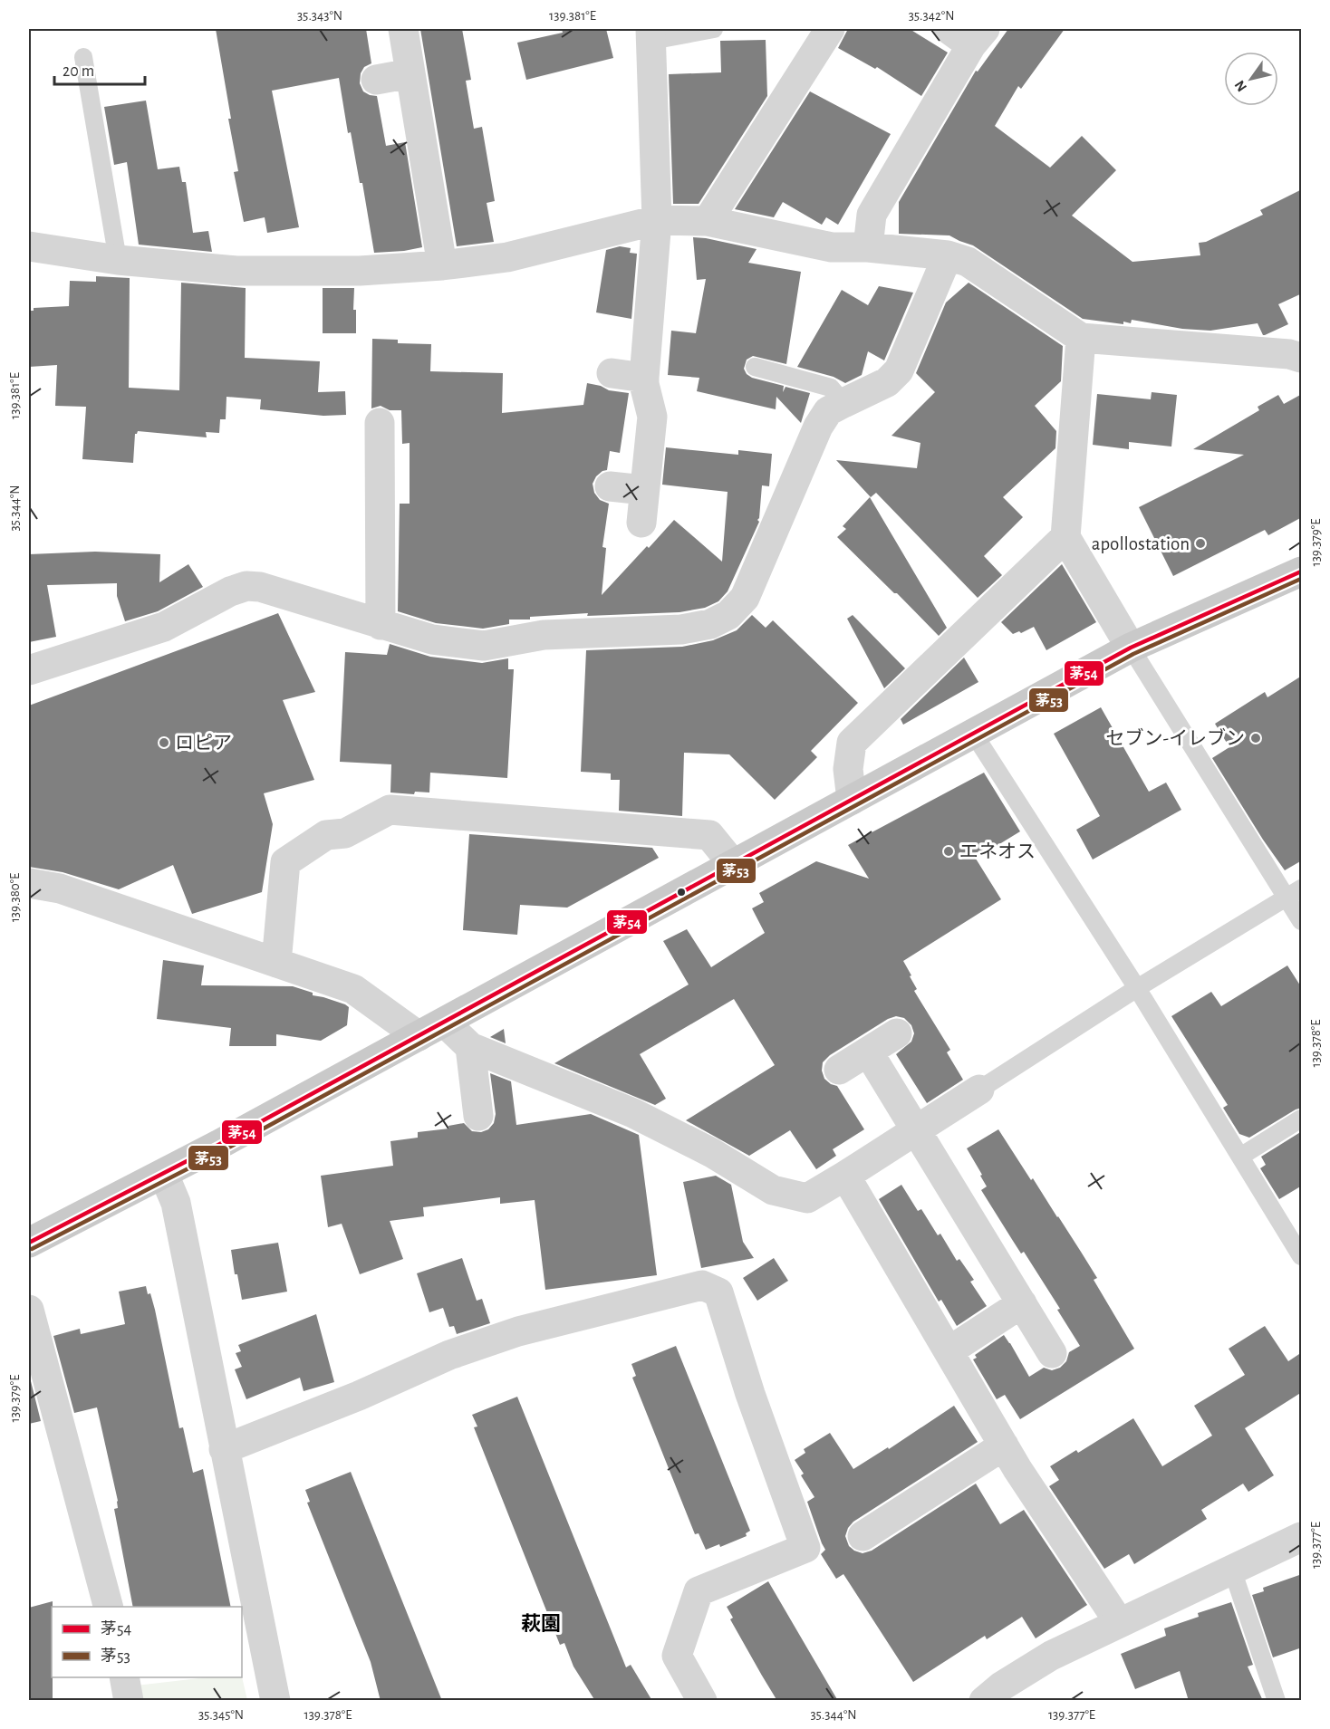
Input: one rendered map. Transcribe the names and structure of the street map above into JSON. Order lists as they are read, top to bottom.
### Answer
{
  "districts": ["萩園"],
  "places": [
    "apollostation",
    "セブン-イレブン",
    "ロピア",
    "エネオス"
  ],
  "lines": ["transit line 茅54", "transit line 茅53"],
  "legend": ["茅54", "茅53"],
  "scale_bar": "20 m",
  "north": "bottom left",
  "coordinates": [
    "35.343°N",
    "139.381°E",
    "35.342°N",
    "35.344°N",
    "139.379°E",
    "139.380°E",
    "139.378°E",
    "139.377°E",
    "35.345°N"
  ]
}
